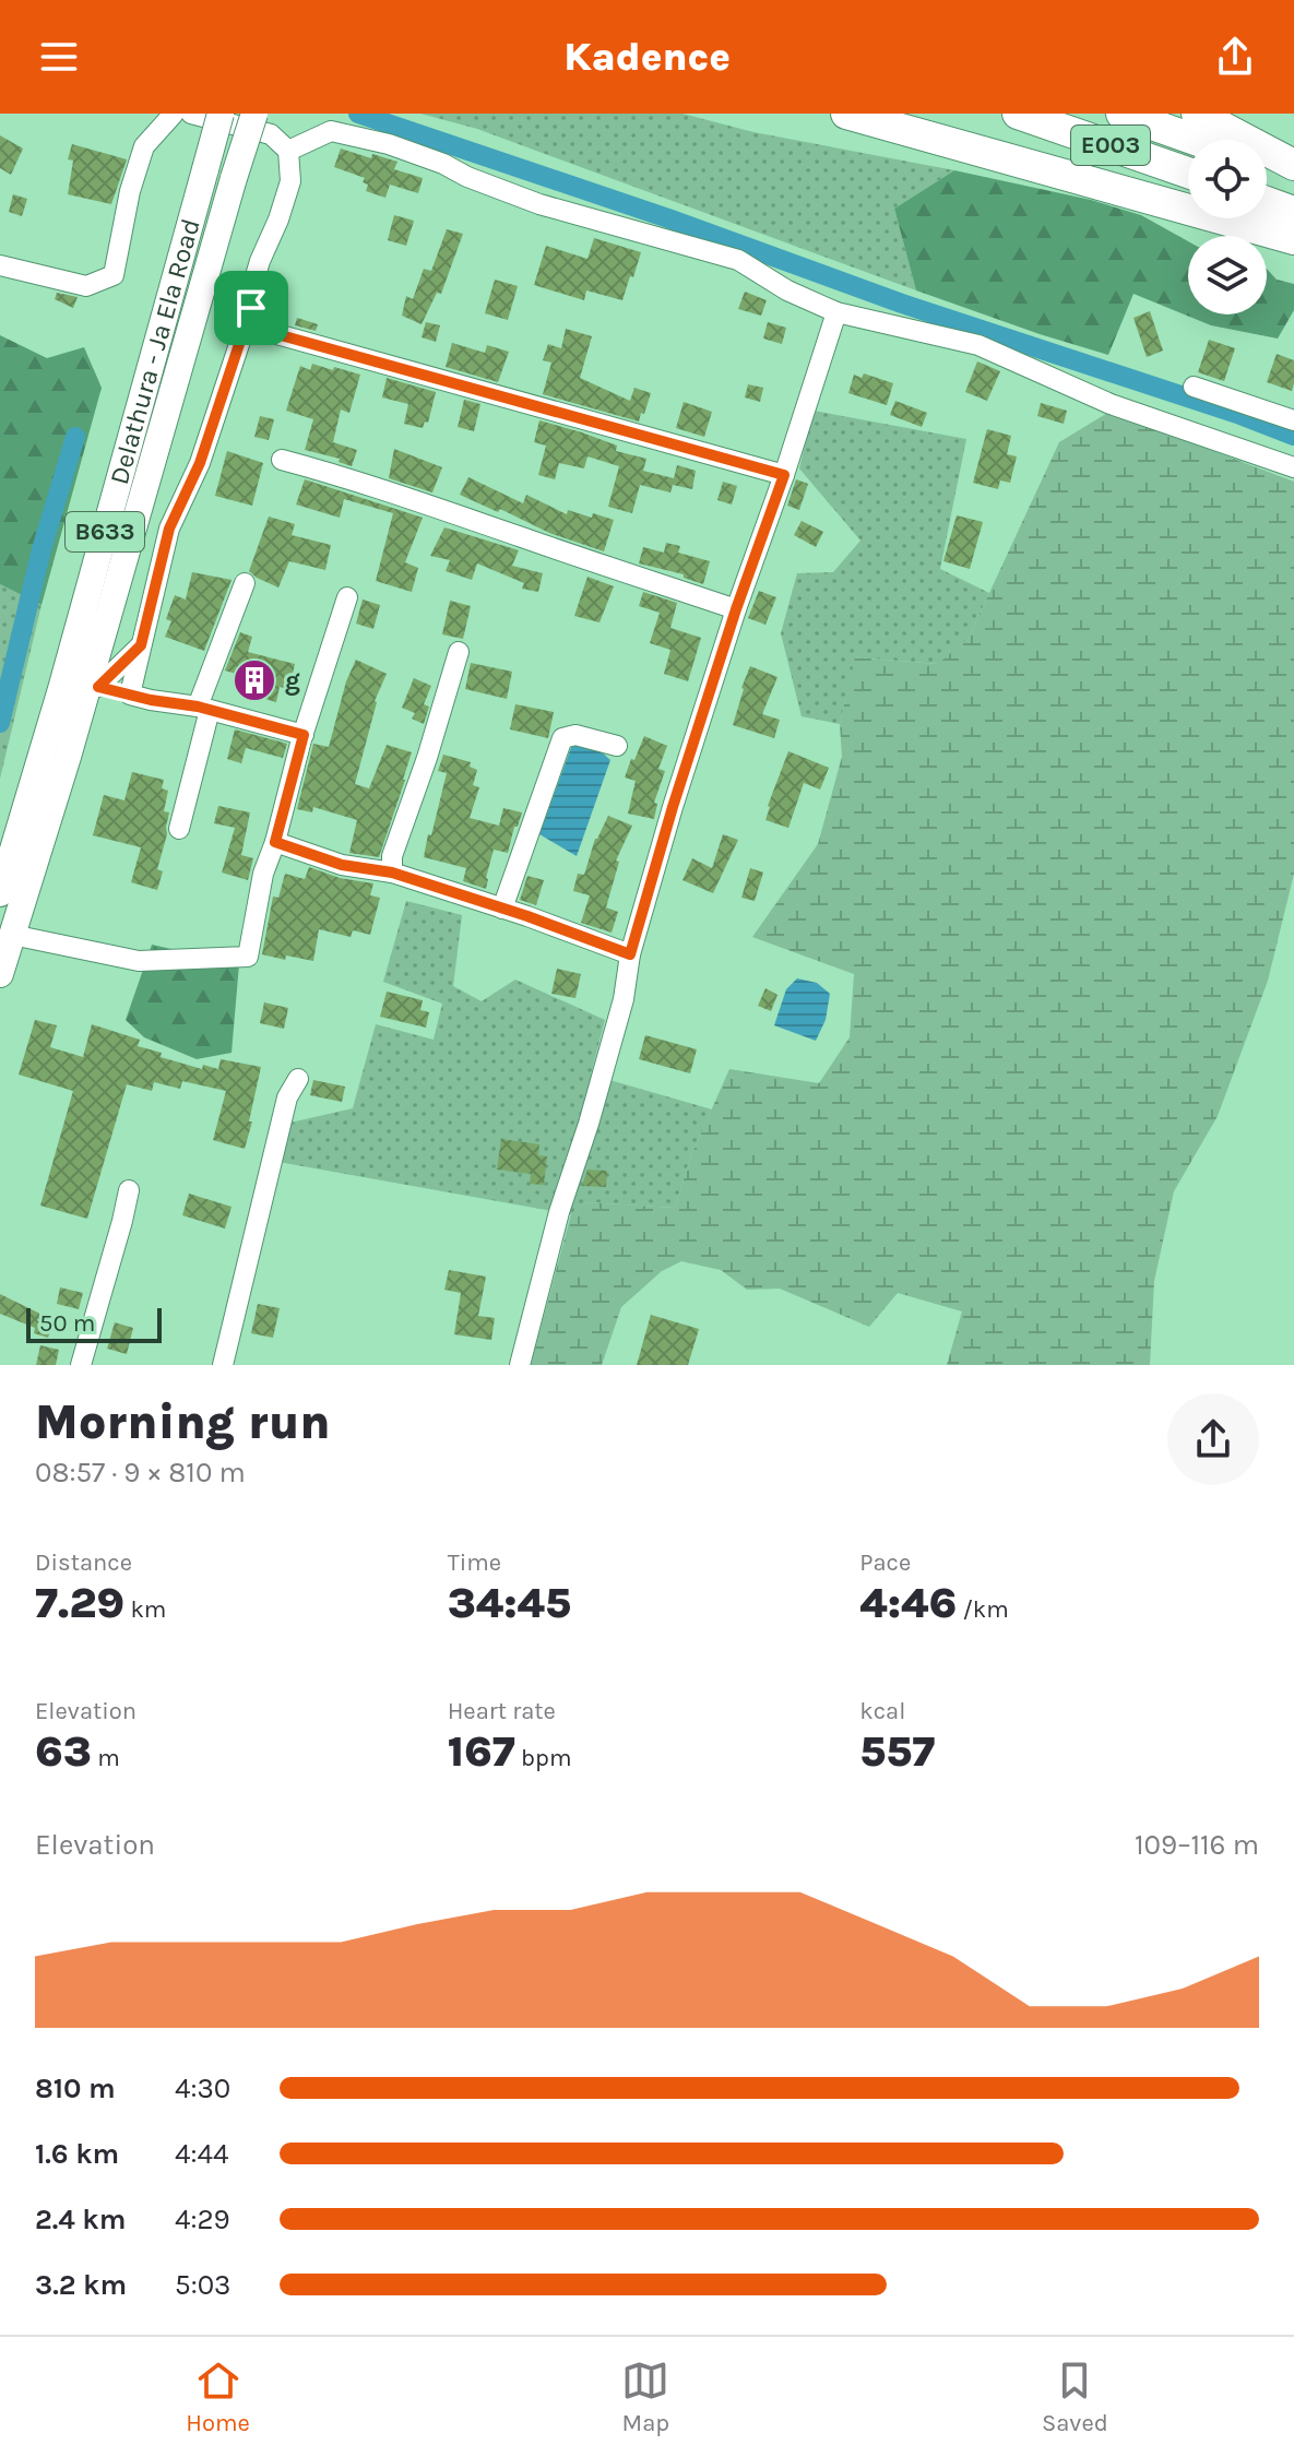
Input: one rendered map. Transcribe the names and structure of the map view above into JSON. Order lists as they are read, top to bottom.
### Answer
{
  "streets": {
    "highway": ["E003"],
    "main road": ["Delathura - Ja Ela Road", "B633"]
  },
  "places": {
    "building": ["g"]
  },
  "scale_bar": "50 m",
  "page": {
    "header": "Kadence",
    "scale": "50 m",
    "heading": ["Morning run", "08:57 · 9 × 810 m"],
    "stats": [
      ["Distance", "7.29 km"],
      ["Time", "34:45"],
      ["Pace", "4:46 /km"],
      ["Elevation", "63 m"],
      ["Heart rate", "167 bpm"],
      ["kcal", "557"]
    ],
    "chart": ["Elevation", "109–116 m"],
    "list": [
      {
        "name": "810 m",
        "note": "4:30"
      },
      {
        "name": "1.6 km",
        "note": "4:44"
      },
      {
        "name": "2.4 km",
        "note": "4:29"
      },
      {
        "name": "3.2 km",
        "note": "5:03"
      }
    ],
    "tabs": ["Home", "Map", "Saved"]
  }
}
